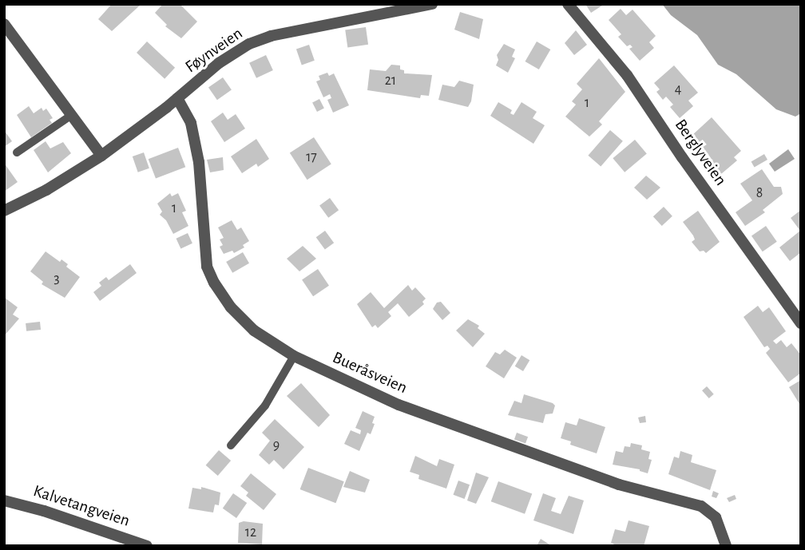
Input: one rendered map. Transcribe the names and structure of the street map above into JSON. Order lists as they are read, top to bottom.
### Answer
{
  "streets": {
    "street": [
      "Føynveien",
      "Berglyveien",
      "Bueråsveien",
      "Kalvetangveien"
    ]
  },
  "crossings": [
    ["Føynveien", "Bueråsveien"]
  ],
  "house_numbers": [
    "21",
    "4",
    "1",
    "17",
    "8",
    "1",
    "3",
    "9",
    "12"
  ]
}
